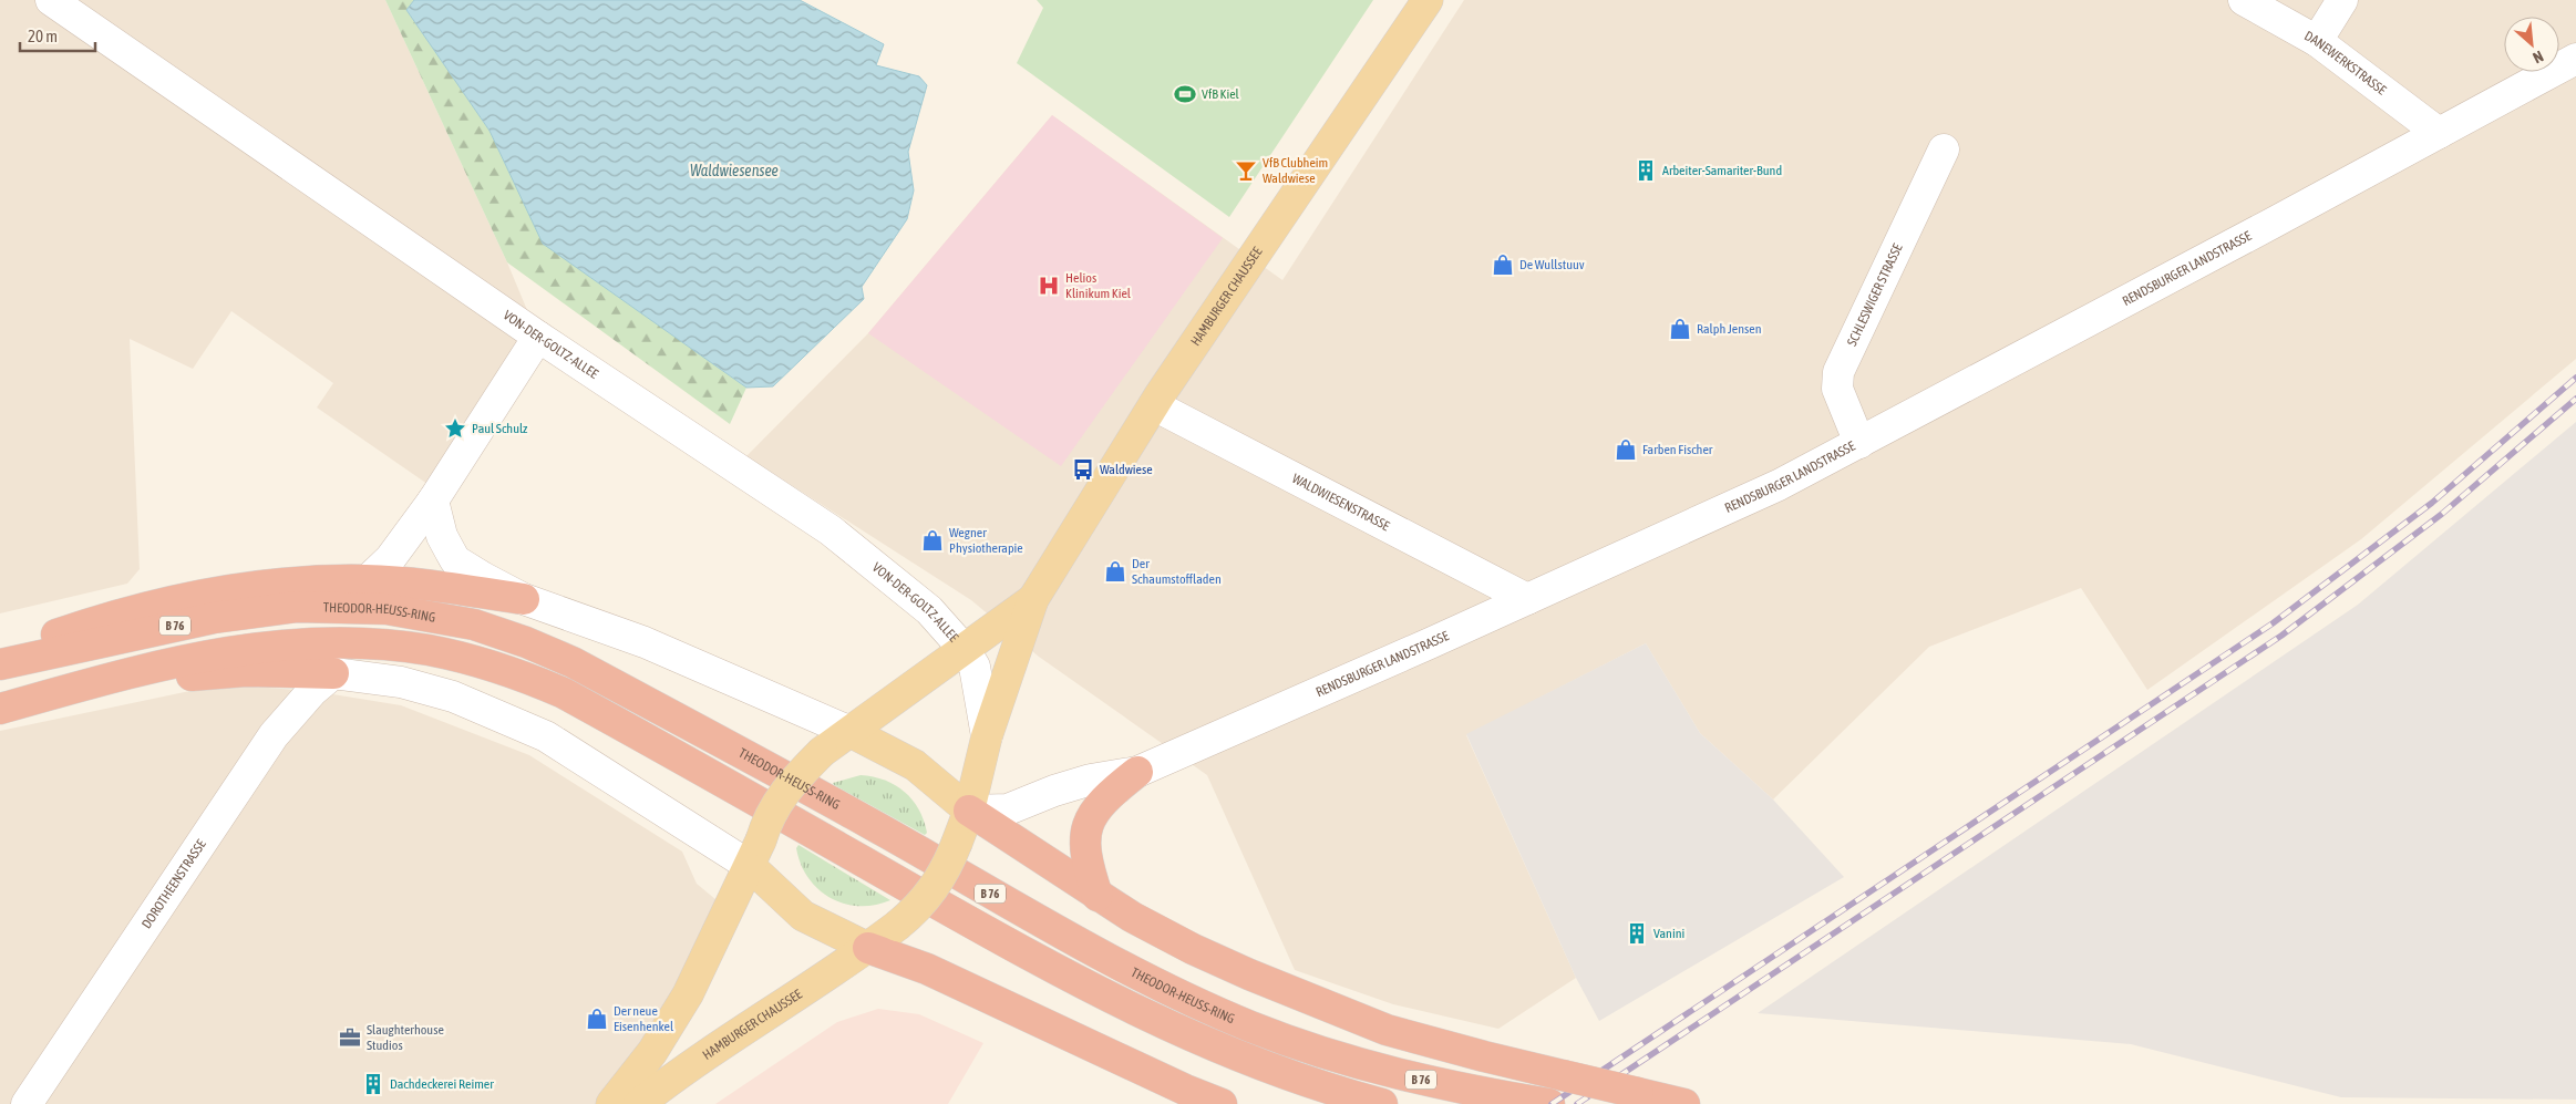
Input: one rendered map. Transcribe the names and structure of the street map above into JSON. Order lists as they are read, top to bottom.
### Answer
{
  "streets": {
    "highway": ["THEODOR-HEUSS-RING", "B 76"],
    "main road": ["HAMBURGER CHAUSSEE"],
    "street": [
      "DANEWERKSTRASSE",
      "RENDSBURGER LANDSTRASSE",
      "SCHLESWIGER STRASSE",
      "VON-DER-GOLTZ-ALLEE",
      "WALDWIESENSTRASSE",
      "DOROTHEENSTRASSE"
    ]
  },
  "crossings": [
    ["DANEWERKSTRASSE", "RENDSBURGER LANDSTRASSE"],
    ["RENDSBURGER LANDSTRASSE", "SCHLESWIGER STRASSE"],
    ["RENDSBURGER LANDSTRASSE", "HAMBURGER CHAUSSEE"],
    ["RENDSBURGER LANDSTRASSE", "WALDWIESENSTRASSE"],
    ["HAMBURGER CHAUSSEE", "VON-DER-GOLTZ-ALLEE"],
    ["HAMBURGER CHAUSSEE", "WALDWIESENSTRASSE"]
  ],
  "water": ["Waldwiesensee"],
  "places": {
    "sports": ["VfB Kiel"],
    "bar": ["VfB Clubheim Waldwiese"],
    "building": ["Arbeiter-Samariter-Bund", "Vanini", "Dachdeckerei Reimer"],
    "shop": [
      "De Wullstuuv",
      "Ralph Jensen",
      "Farben Fischer",
      "Wegner Physiotherapie",
      "Der Schaumstoffladen",
      "Der neue Eisenhenkel"
    ],
    "hospital": ["Helios Klinikum Kiel"],
    "place": ["Paul Schulz"],
    "bus stop": ["Waldwiese"],
    "office": ["Slaughterhouse Studios"]
  },
  "scale_bar": "20 m",
  "north": "bottom right"
}
